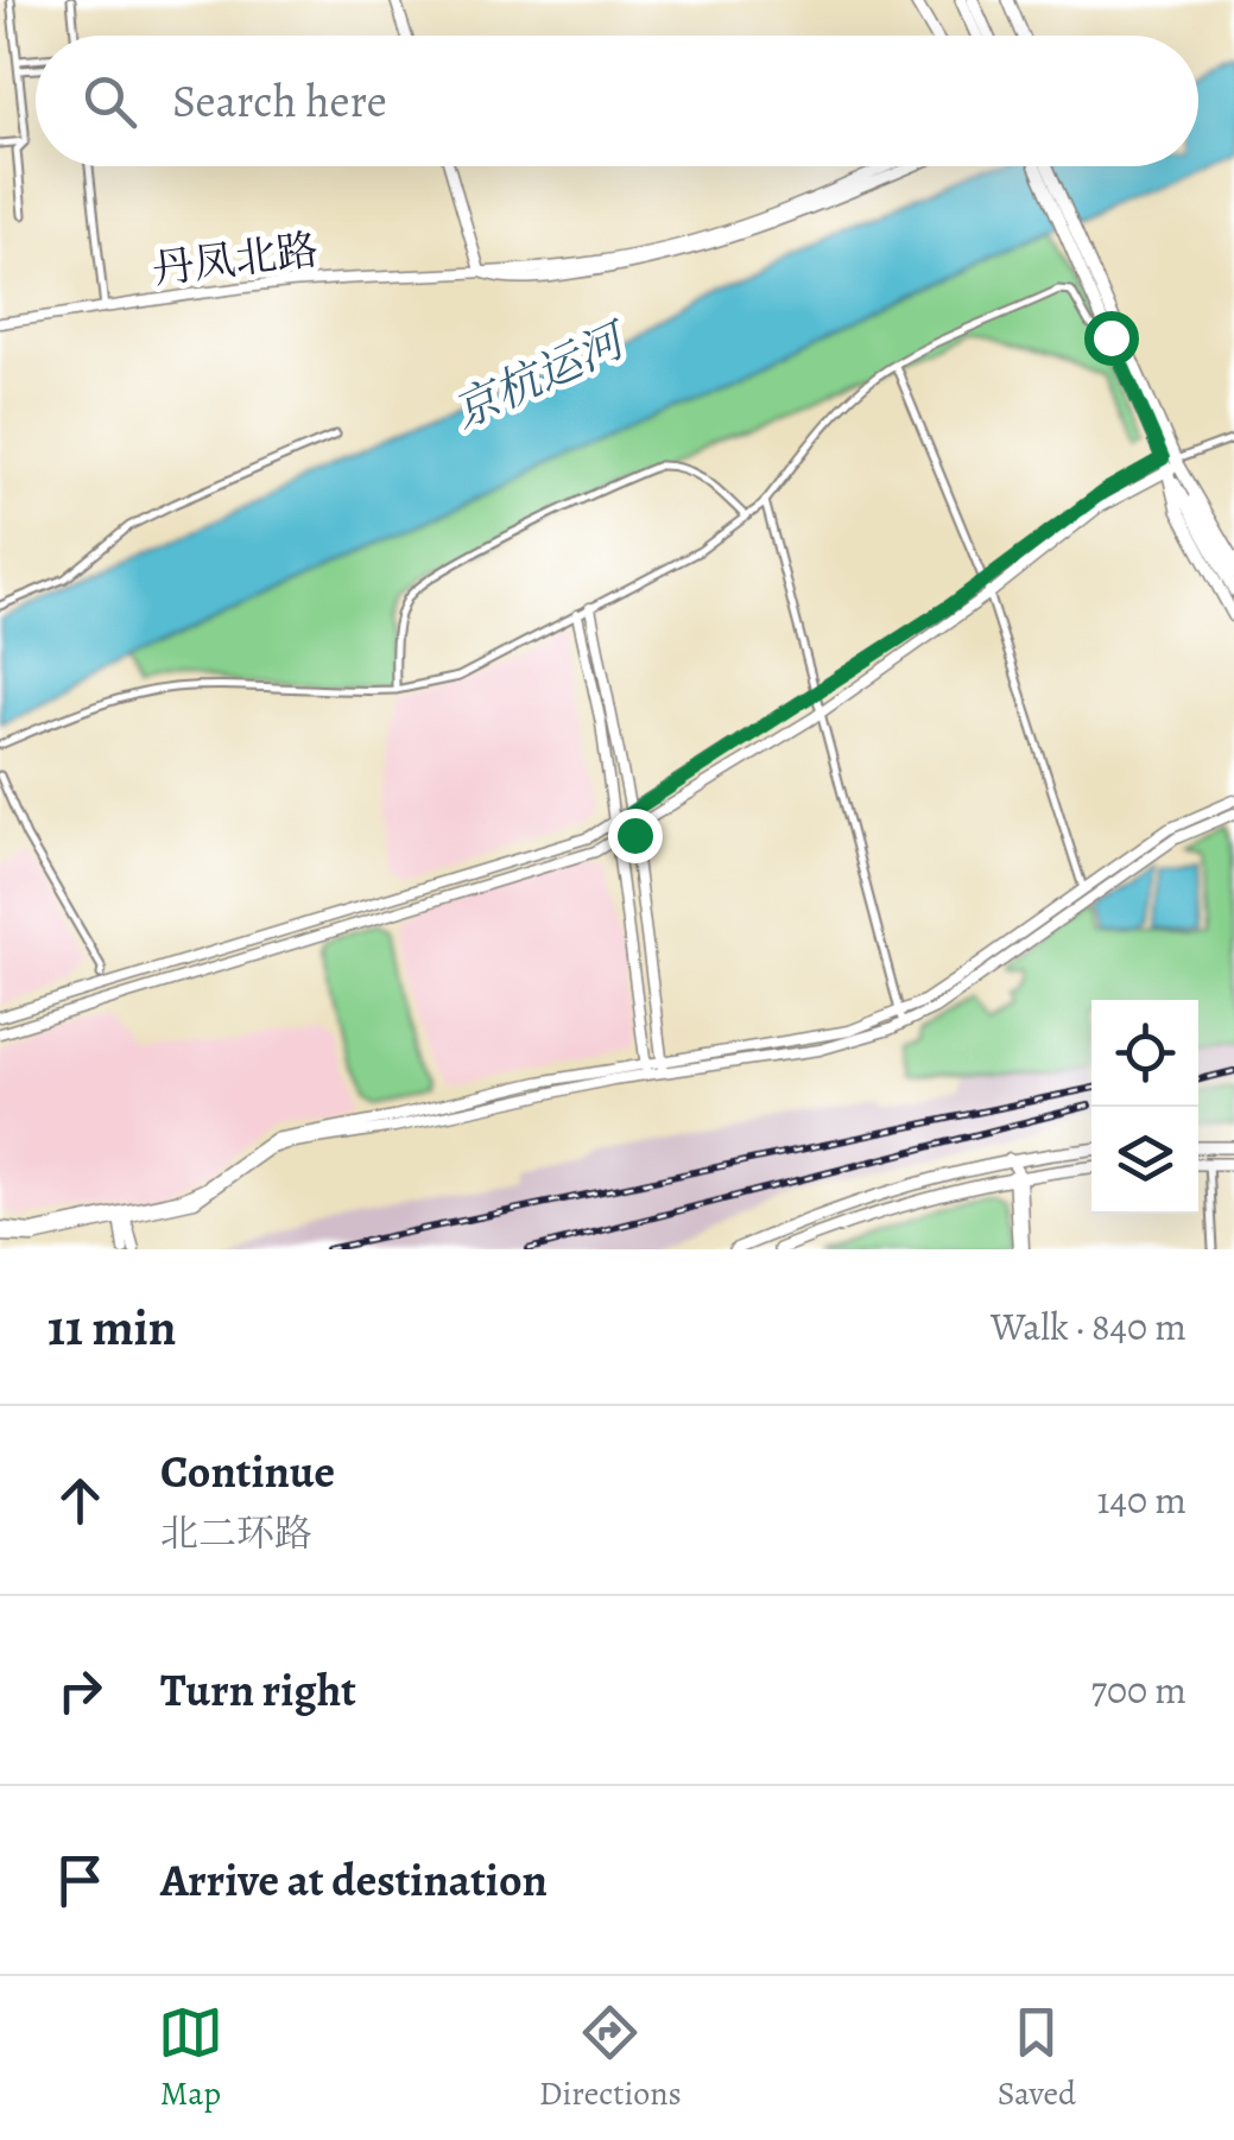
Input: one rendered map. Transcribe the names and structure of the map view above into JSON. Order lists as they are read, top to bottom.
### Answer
{
  "streets": {
    "street": ["丹凤北路"]
  },
  "water": ["京杭运河"],
  "page": {
    "search": "Search here",
    "heading": ["11 min", "Walk · 840 m"],
    "list": [
      ["Continue", "北二环路", "140 m"],
      ["Turn right", "700 m"],
      "Arrive at destination"
    ],
    "nav": ["Map", "Directions", "Saved"]
  }
}
